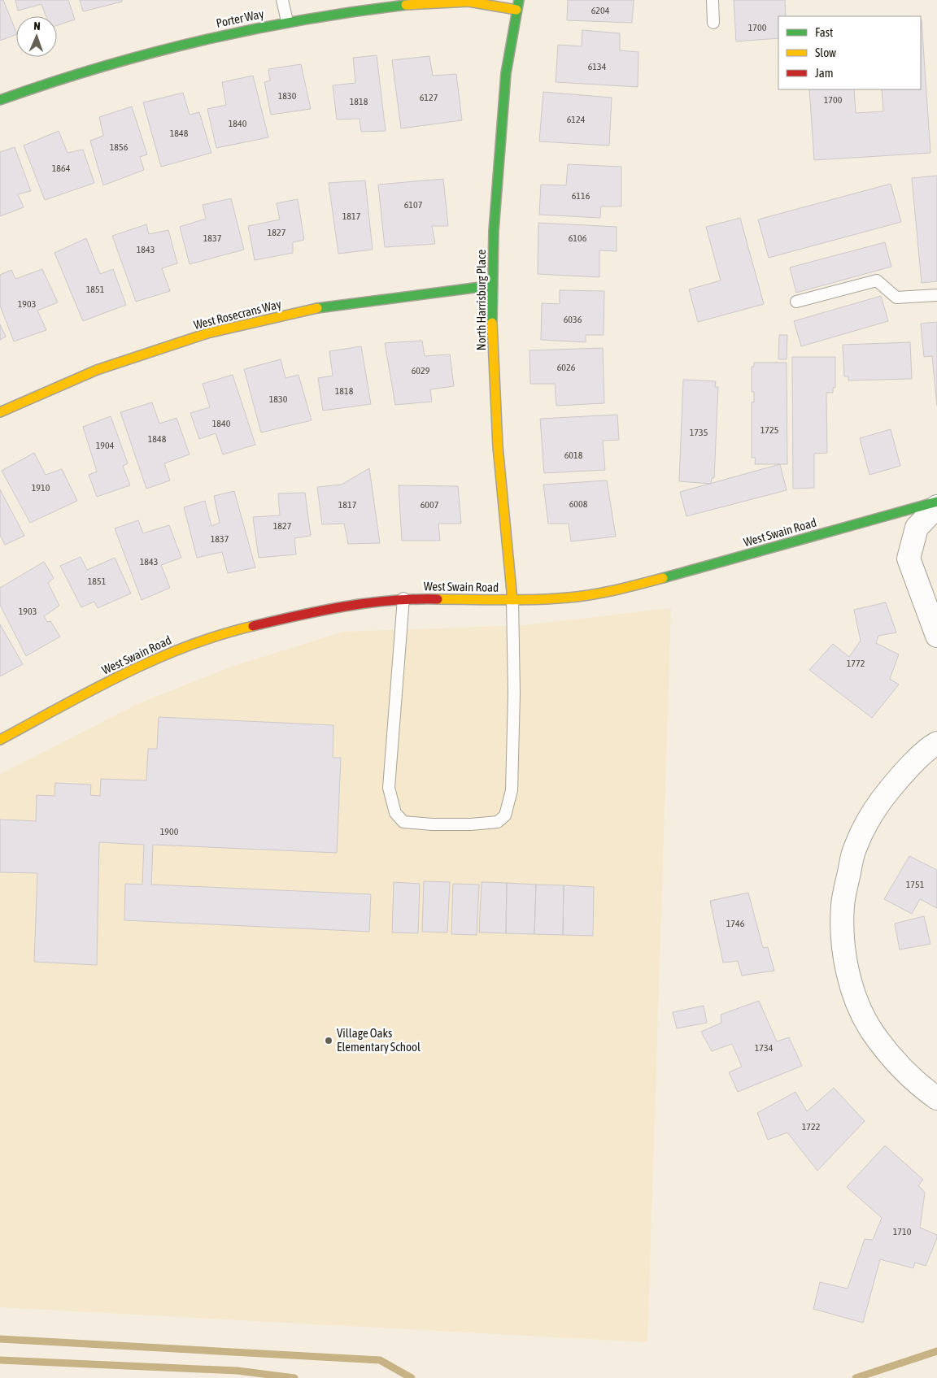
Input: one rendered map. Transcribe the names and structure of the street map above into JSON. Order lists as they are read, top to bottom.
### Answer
{
  "streets": {
    "street": [
      "Porter Way",
      "North Harrisburg Place",
      "West Rosecrans Way",
      "West Swain Road"
    ]
  },
  "crossings": [
    ["Porter Way", "North Harrisburg Place"],
    ["North Harrisburg Place", "West Rosecrans Way"],
    ["North Harrisburg Place", "West Swain Road"]
  ],
  "places": ["Village Oaks Elementary School"],
  "house_numbers": [
    "6204",
    "1700",
    "6134",
    "1830",
    "6127",
    "1700",
    "1818",
    "6124",
    "1840",
    "1848",
    "1856",
    "1864",
    "6116",
    "6107",
    "1817",
    "1827",
    "1837",
    "6106",
    "1843",
    "1851",
    "1903",
    "6036",
    "6026",
    "6029",
    "1818",
    "1830",
    "1840",
    "1725",
    "1735",
    "1848",
    "1904",
    "6018",
    "1910",
    "6008",
    "1817",
    "6007",
    "1827",
    "1837",
    "1843",
    "1851",
    "1903",
    "1772",
    "1900",
    "1751",
    "1746",
    "1734",
    "1722",
    "1710"
  ],
  "legend": ["Fast", "Slow", "Jam"],
  "north": "top"
}
